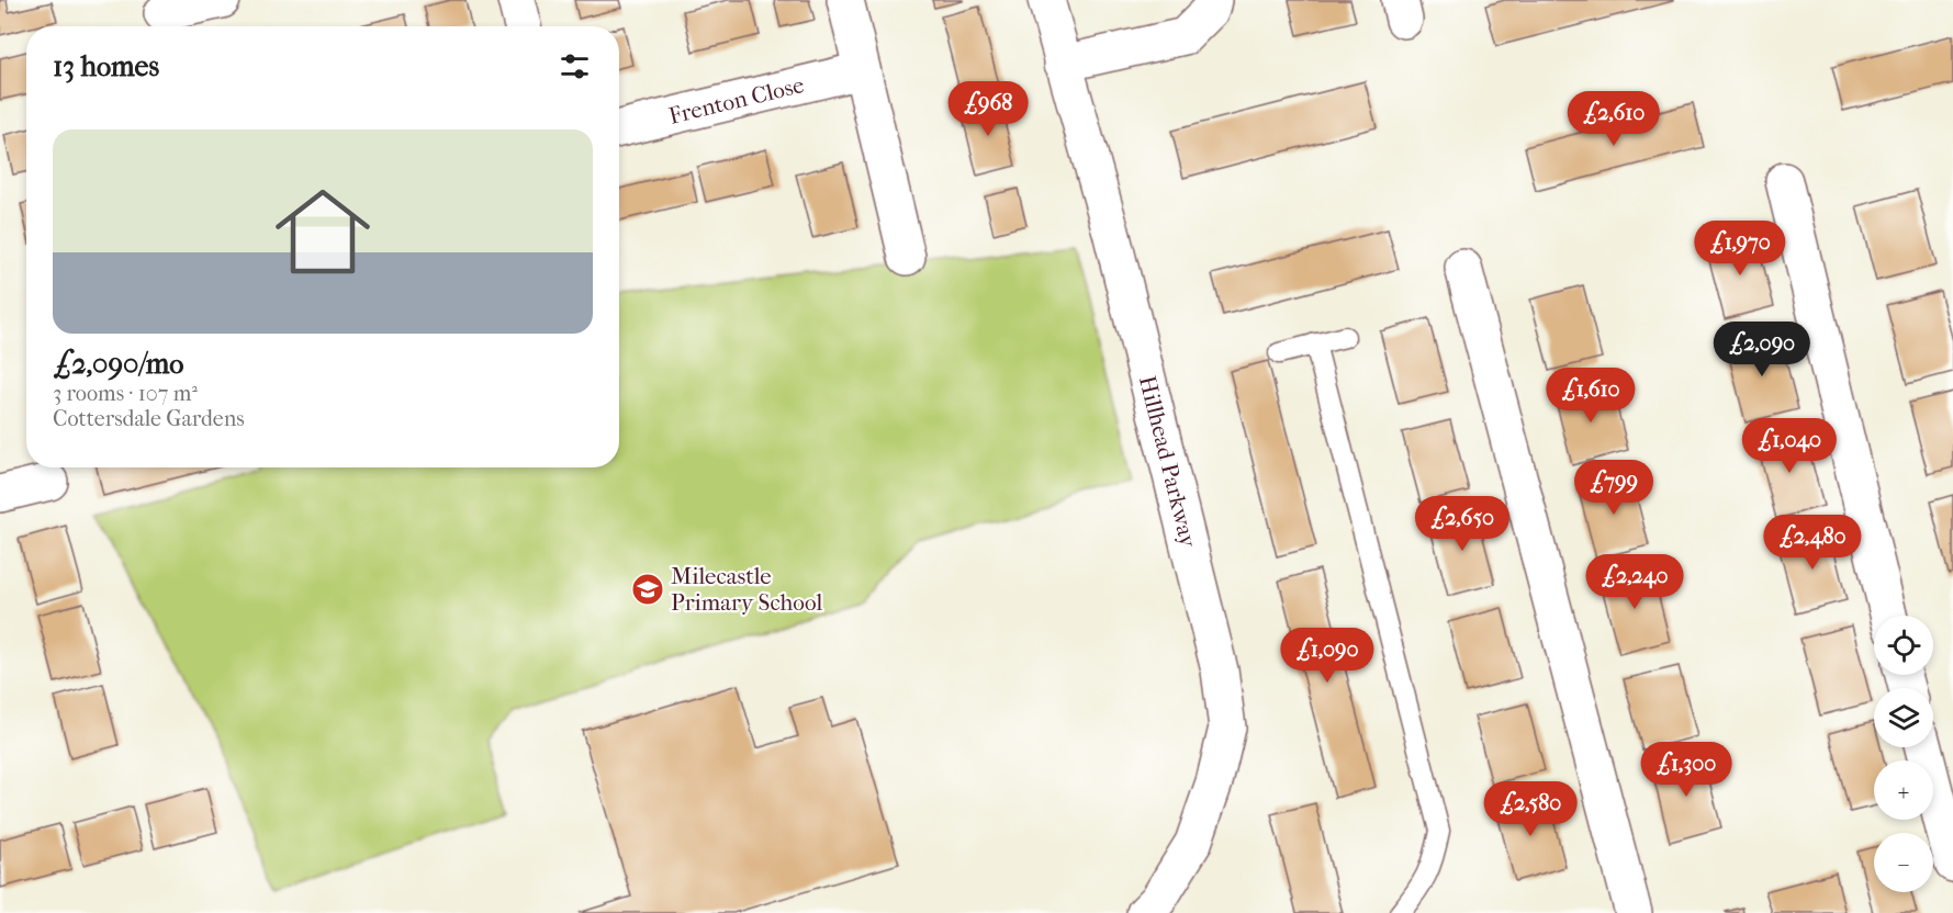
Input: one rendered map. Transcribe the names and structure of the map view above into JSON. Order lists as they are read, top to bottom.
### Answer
{
  "streets": {
    "street": ["Frenton Close", "Hillhead Parkway"]
  },
  "places": {
    "school or university": ["Milecastle Primary School"]
  },
  "page": {
    "heading": "13 homes",
    "price": [
      "£968",
      "£2,610",
      "£1,970",
      "£2,090",
      "£1,610",
      "£1,040",
      "£799",
      "£2,650",
      "£2,480",
      "£2,240",
      "£1,090",
      "£1,300",
      "£2,580"
    ],
    "list": [
      {
        "name": "£2,090/mo",
        "note": "3 rooms · 107 m² · Cottersdale Gardens"
      }
    ],
    "map_buttons": ["+", "−"]
  }
}
